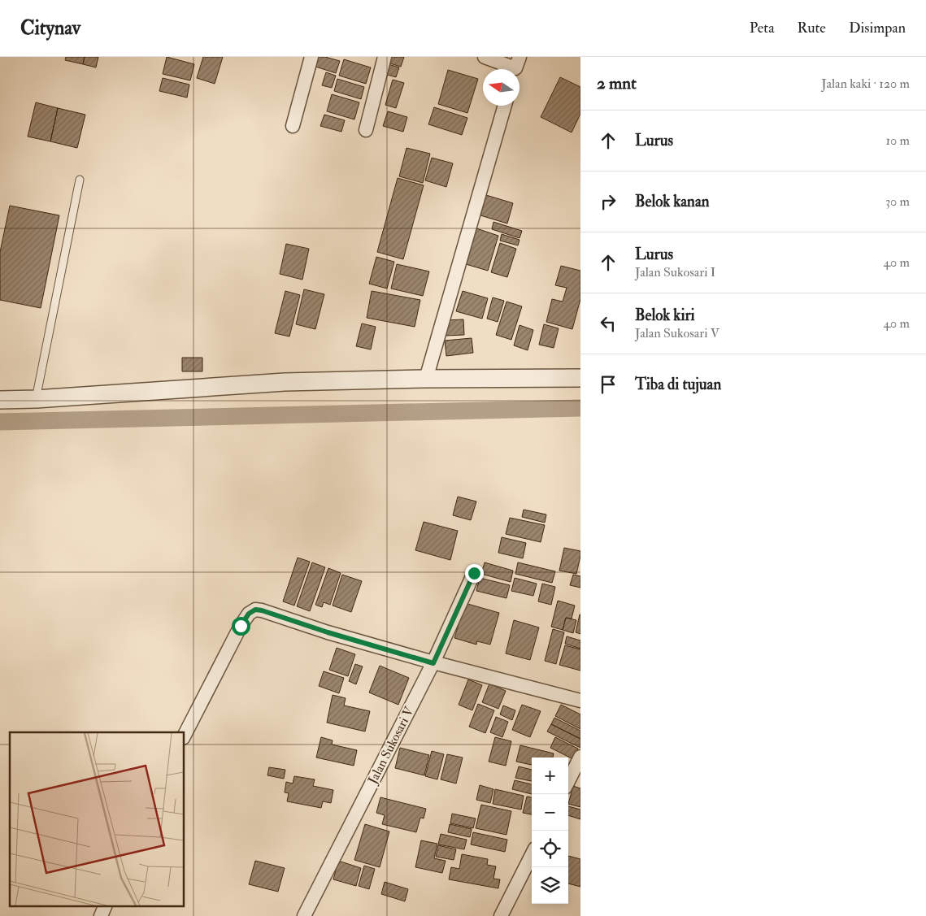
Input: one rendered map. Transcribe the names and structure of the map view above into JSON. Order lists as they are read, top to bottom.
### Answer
{
  "streets": {
    "street": ["Jalan Sukosari V"]
  },
  "north": "left",
  "page": {
    "header": "Citynav",
    "nav": ["Peta", "Rute", "Disimpan"],
    "heading": ["2 mnt", "Jalan kaki · 120 m"],
    "list": [
      ["Lurus", "10 m"],
      ["Belok kanan", "30 m"],
      ["Lurus", "Jalan Sukosari I", "40 m"],
      ["Belok kiri", "Jalan Sukosari V", "40 m"],
      "Tiba di tujuan"
    ],
    "map_buttons": ["+", "−"]
  }
}
